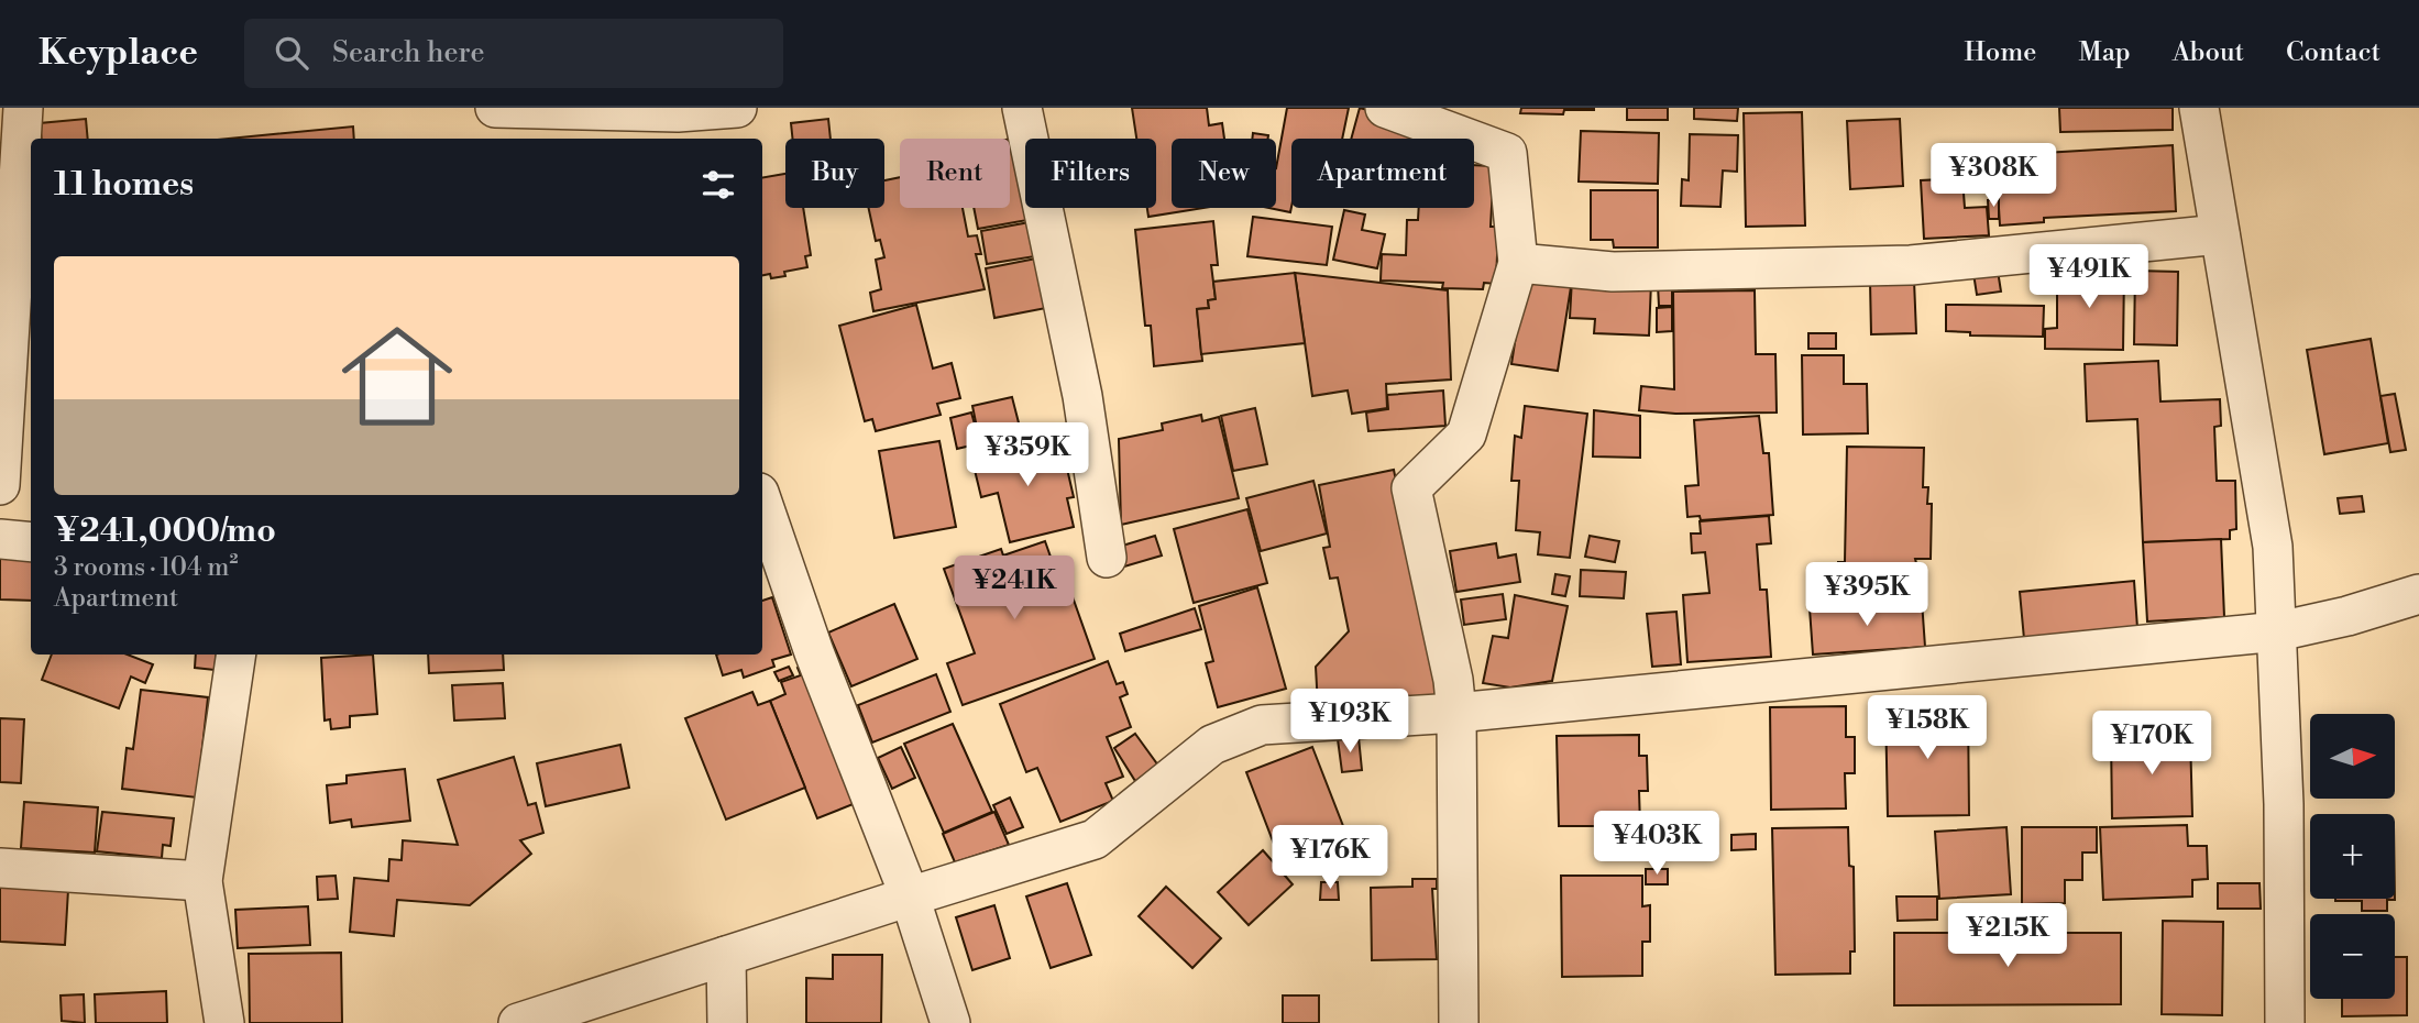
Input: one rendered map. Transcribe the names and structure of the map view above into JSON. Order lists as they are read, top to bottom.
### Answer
{
  "north": "right",
  "page": {
    "header": "Keyplace",
    "search": "Search here",
    "nav": [
      "Home",
      "Map",
      "About",
      "Contact"
    ],
    "chip": [
      "Buy",
      "Rent",
      "Filters",
      "New",
      "Apartment"
    ],
    "heading": "11 homes",
    "price": [
      "¥308K",
      "¥491K",
      "¥359K",
      "¥241K",
      "¥395K",
      "¥193K",
      "¥158K",
      "¥170K",
      "¥403K",
      "¥176K",
      "¥215K"
    ],
    "list": [
      {
        "name": "¥241,000/mo",
        "note": "3 rooms · 104 m² · Apartment"
      }
    ],
    "map_buttons": ["+", "−"]
  }
}
